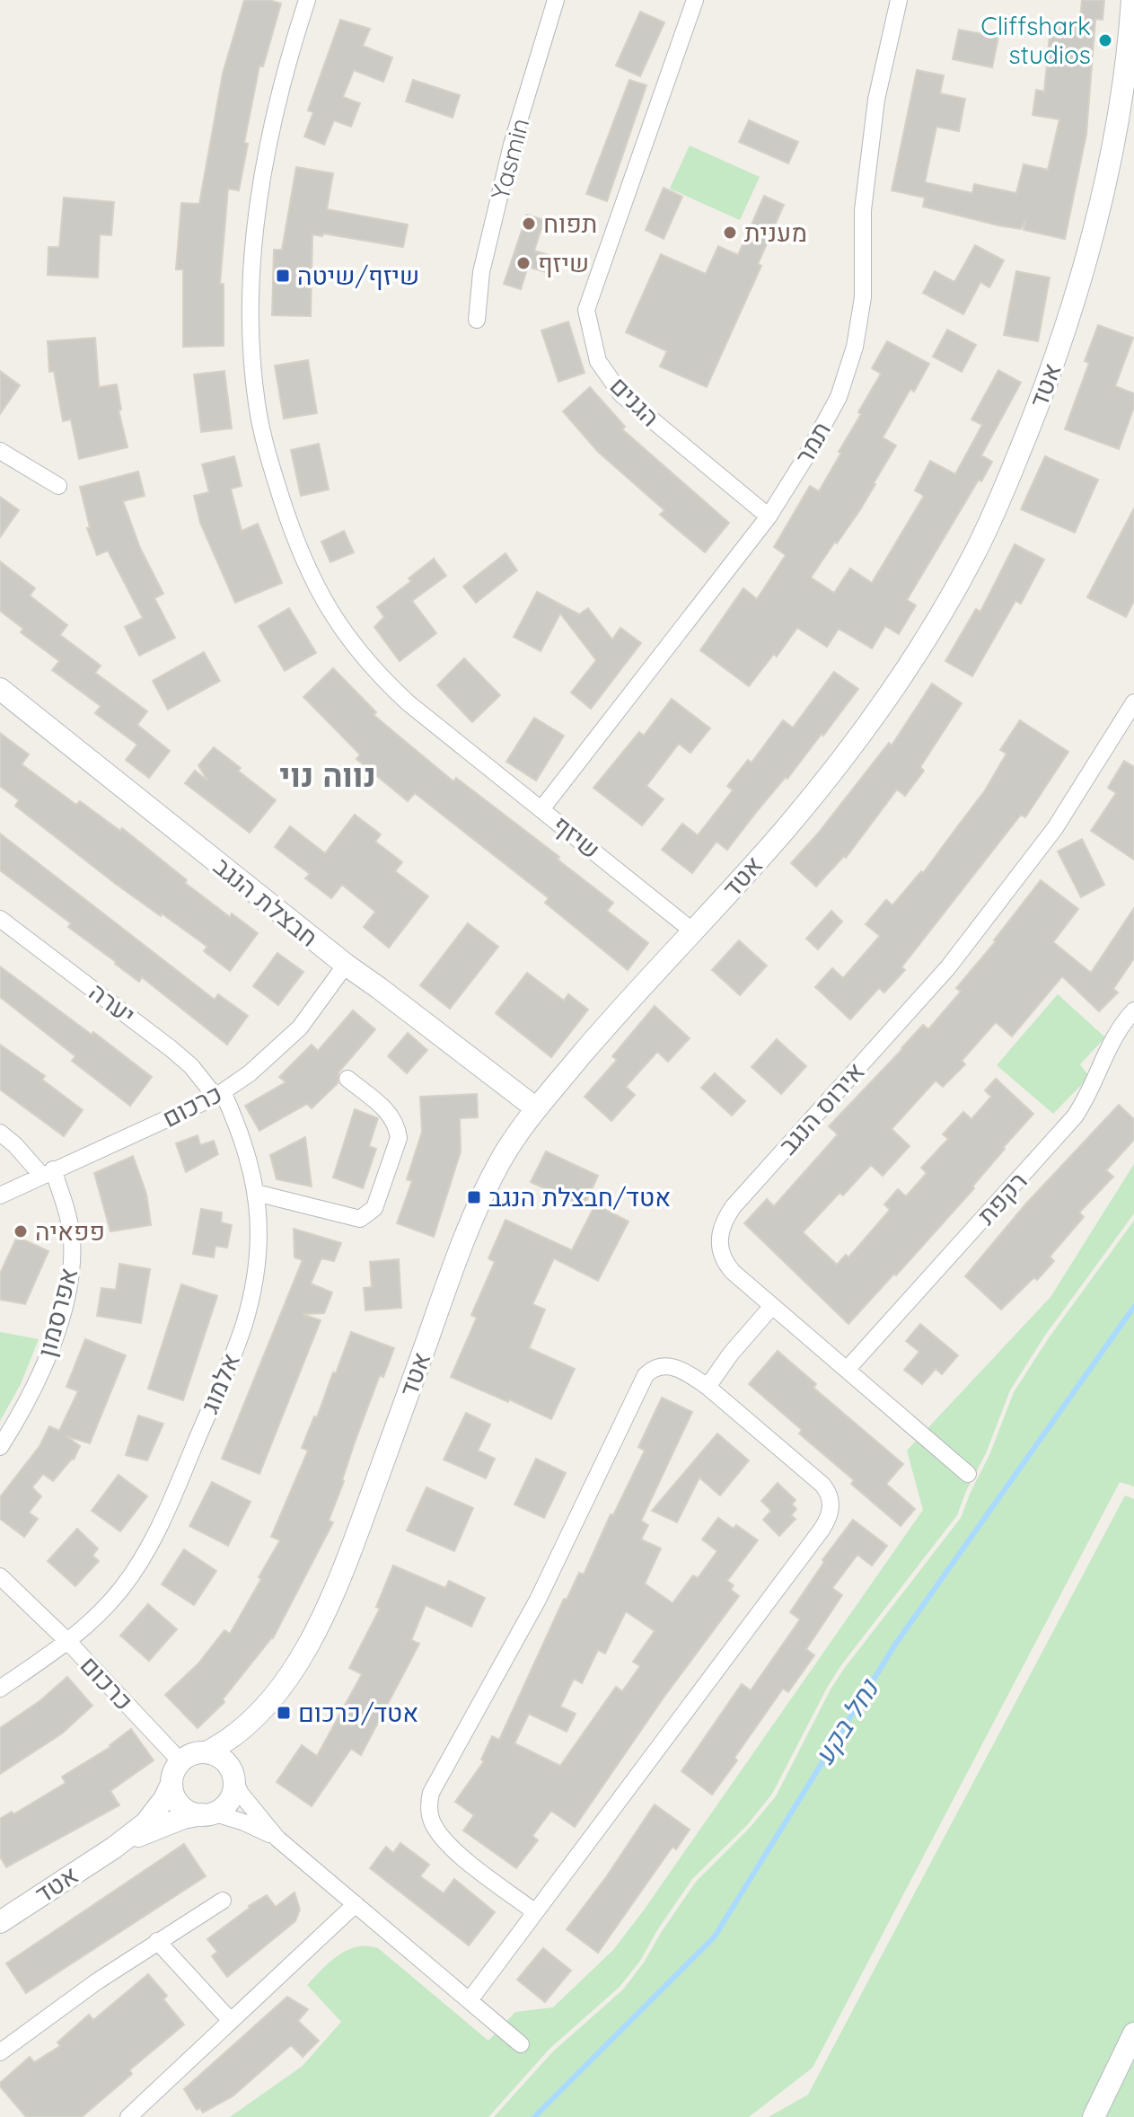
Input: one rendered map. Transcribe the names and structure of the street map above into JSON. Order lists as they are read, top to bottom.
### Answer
{
  "streets": {
    "street": [
      "Yasmin",
      "אטד",
      "הגנים",
      "תמר",
      "שיזף",
      "חבצלת הנגב",
      "יערה",
      "כרכום",
      "אירוס הנגב",
      "רקפת",
      "אפרסמון",
      "אלמוג"
    ]
  },
  "crossings": [
    ["אטד", "שיזף"],
    ["אטד", "חבצלת הנגב"],
    ["אטד", "כרכום"],
    ["הגנים", "תמר"],
    ["תמר", "שיזף"],
    ["חבצלת הנגב", "כרכום"],
    ["יערה", "כרכום"],
    ["יערה", "אלמוג"],
    ["כרכום", "אפרסמון"],
    ["כרכום", "אלמוג"],
    ["אירוס הנגב", "רקפת"]
  ],
  "districts": ["נווה נוי"],
  "water": ["נחל בקע"],
  "places": {
    "other": [
      "Cliffshark studios",
      "תפוח",
      "מענית",
      "שיזף",
      "פפאיה"
    ],
    "transit": ["שיזף/שיטה", "אטד/חבצלת הנגב", "אטד/כרכום"]
  }
}
